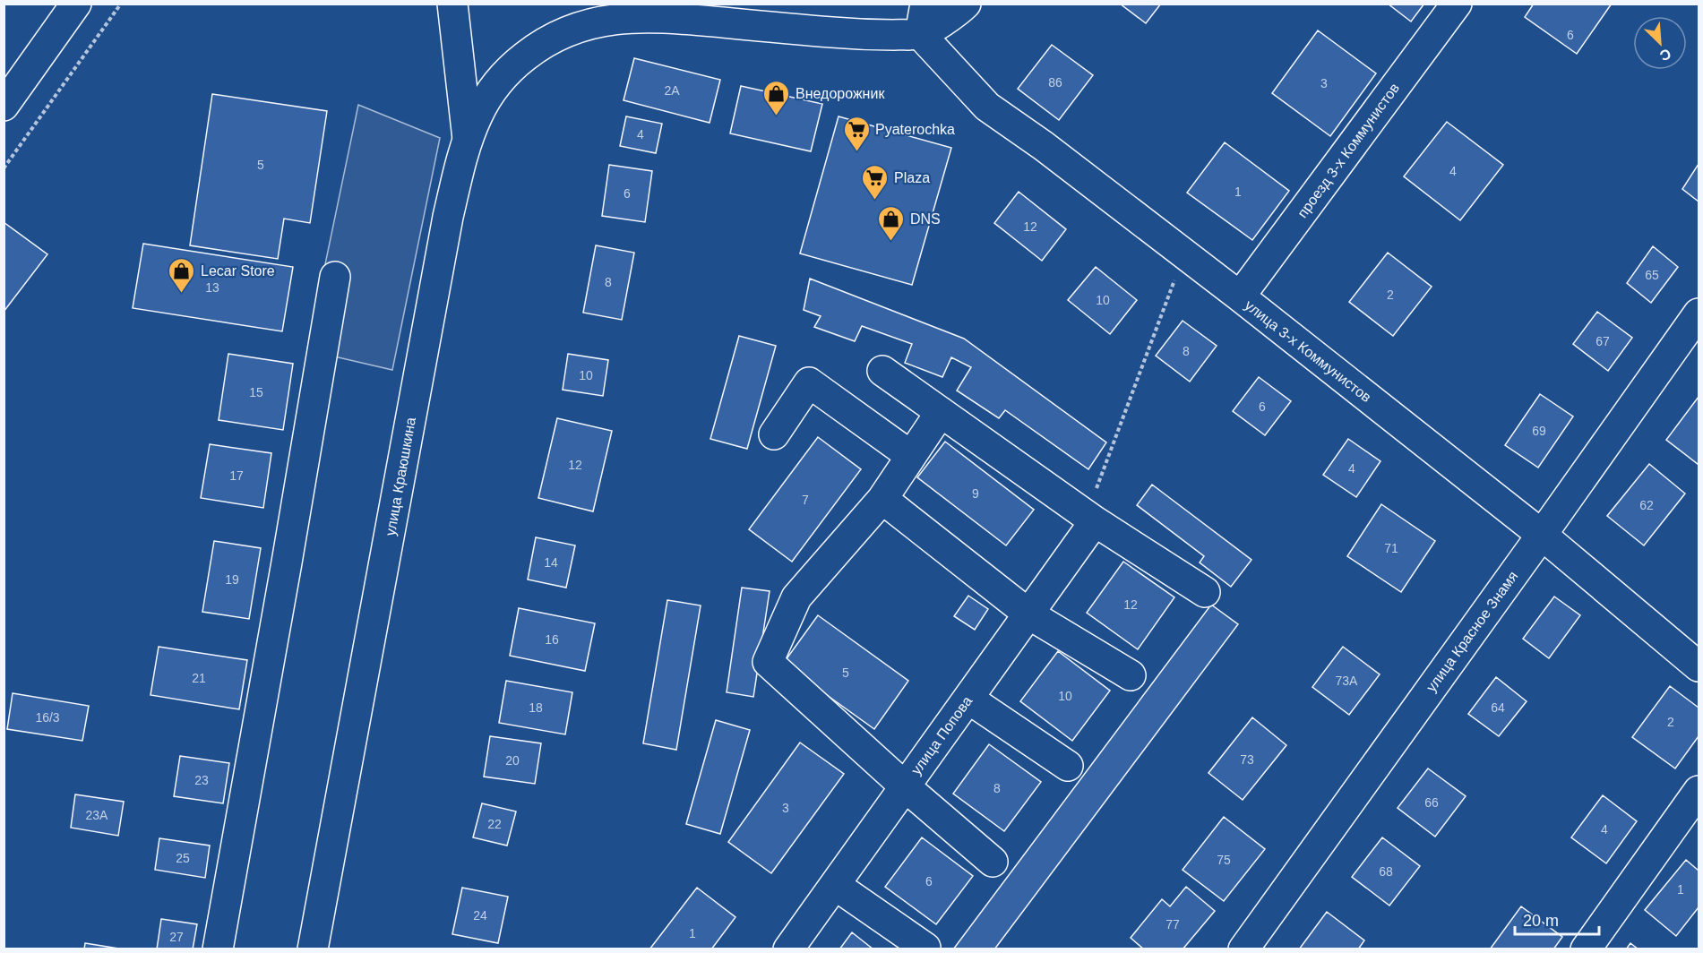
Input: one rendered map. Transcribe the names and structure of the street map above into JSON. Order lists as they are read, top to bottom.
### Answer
{
  "streets": {
    "street": [
      "проезд 3-х Коммунистов",
      "улица 3-х Коммунистов",
      "улица Краюшкина",
      "улица Красное Знамя",
      "улица Попова"
    ]
  },
  "crossings": [
    ["проезд 3-х Коммунистов", "улица 3-х Коммунистов"],
    ["улица 3-х Коммунистов", "улица Красное Знамя"]
  ],
  "places": {
    "shop": ["Внедорожник", "DNS", "Lecar Store"],
    "supermarket": ["Pyaterochka", "Plaza"]
  },
  "house_numbers": [
    "6",
    "86",
    "3",
    "2А",
    "4",
    "5",
    "4",
    "1",
    "6",
    "12",
    "65",
    "8",
    "13",
    "2",
    "10",
    "67",
    "8",
    "10",
    "15",
    "6",
    "69",
    "12",
    "4",
    "17",
    "9",
    "7",
    "62",
    "71",
    "14",
    "19",
    "12",
    "16",
    "5",
    "21",
    "73А",
    "10",
    "18",
    "64",
    "16/3",
    "2",
    "73",
    "20",
    "23",
    "8",
    "66",
    "3",
    "23А",
    "22",
    "4",
    "25",
    "75",
    "68",
    "6",
    "1",
    "24",
    "77",
    "1",
    "27"
  ],
  "scale_bar": "20 m",
  "north": "bottom right"
}
